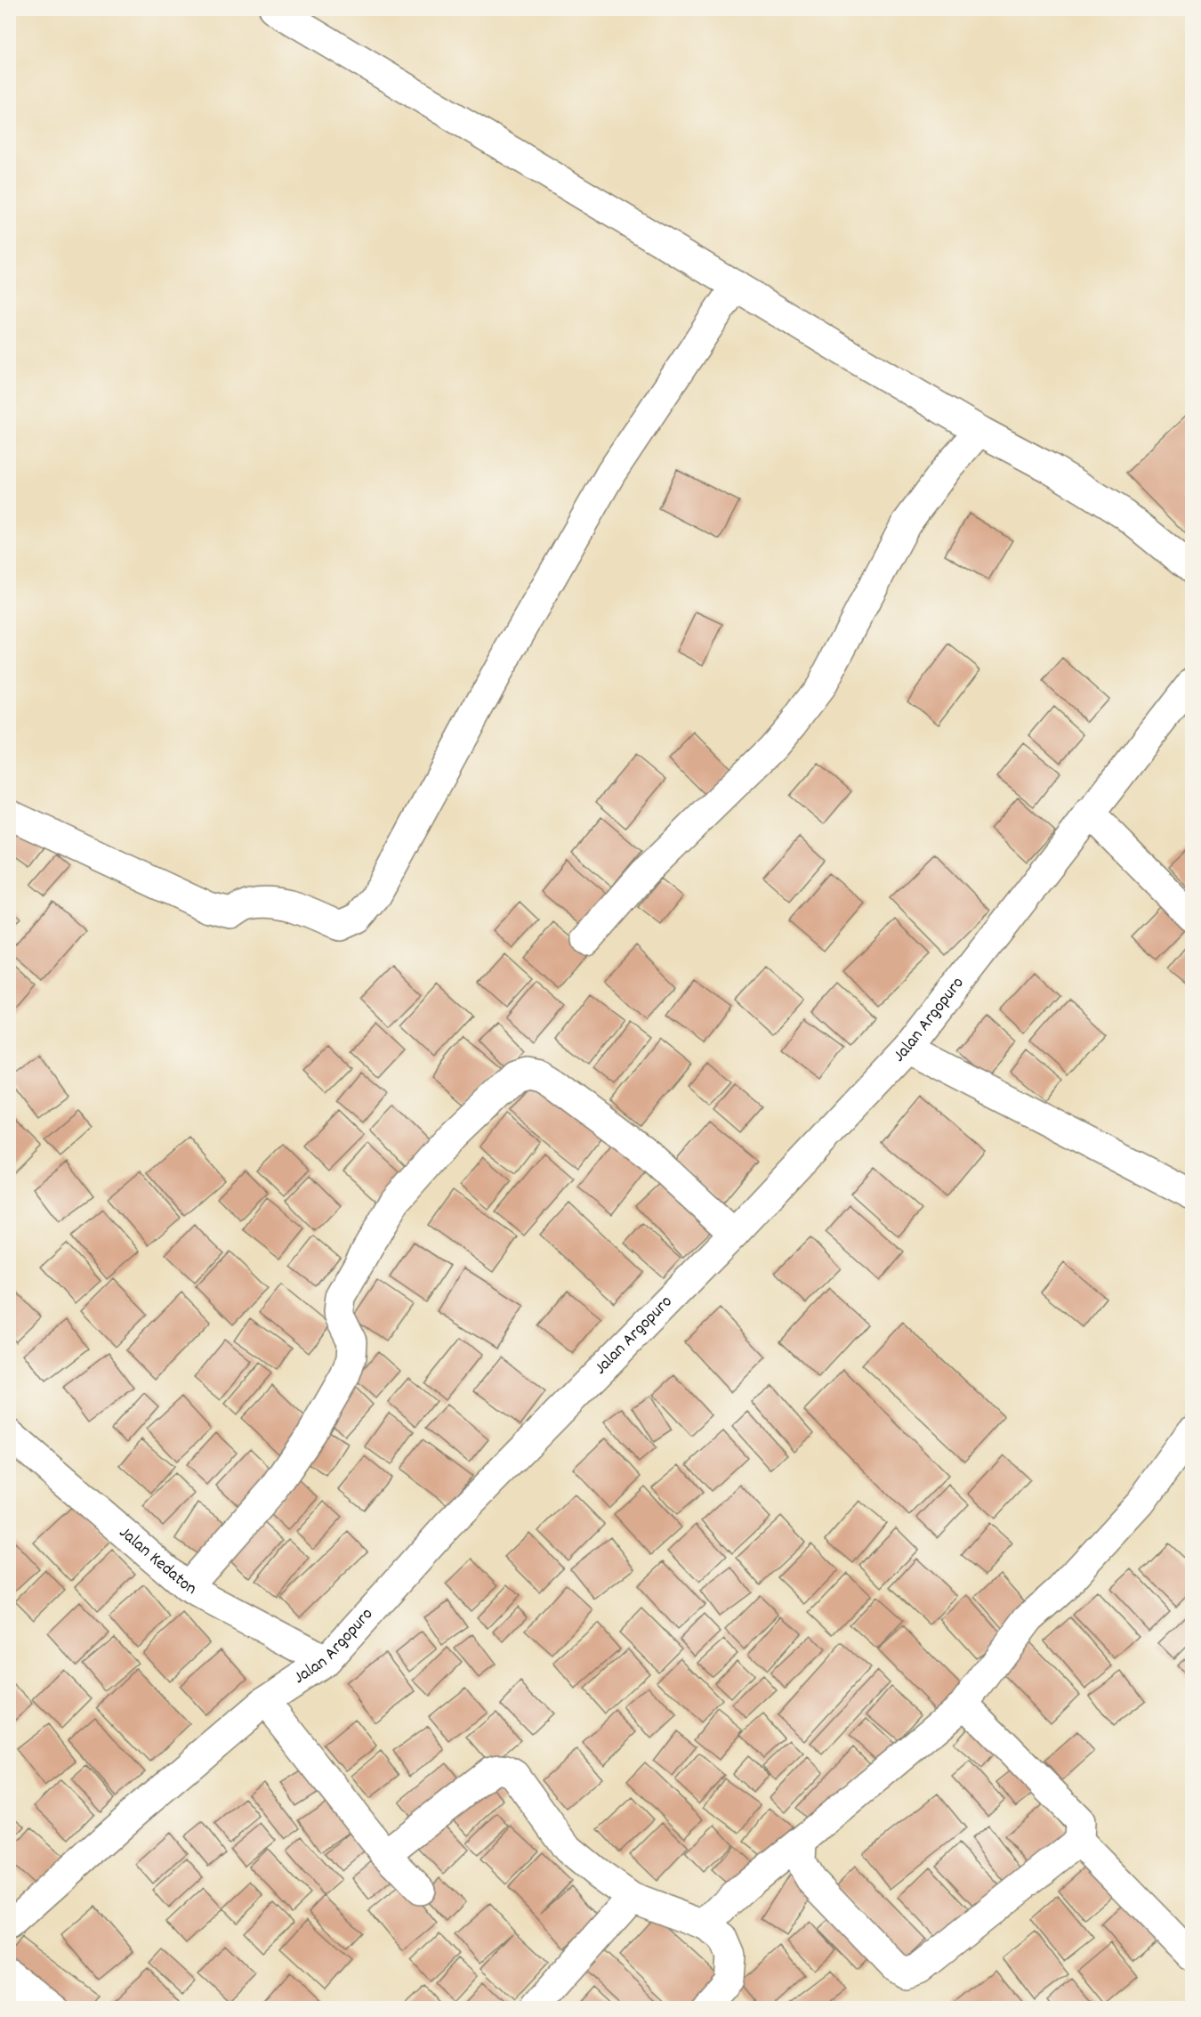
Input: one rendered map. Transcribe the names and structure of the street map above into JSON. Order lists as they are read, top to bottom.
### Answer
{
  "streets": {
    "street": ["Jalan Argopuro", "Jalan Kedaton"]
  },
  "crossings": [
    ["Jalan Argopuro", "Jalan Kedaton"]
  ]
}
